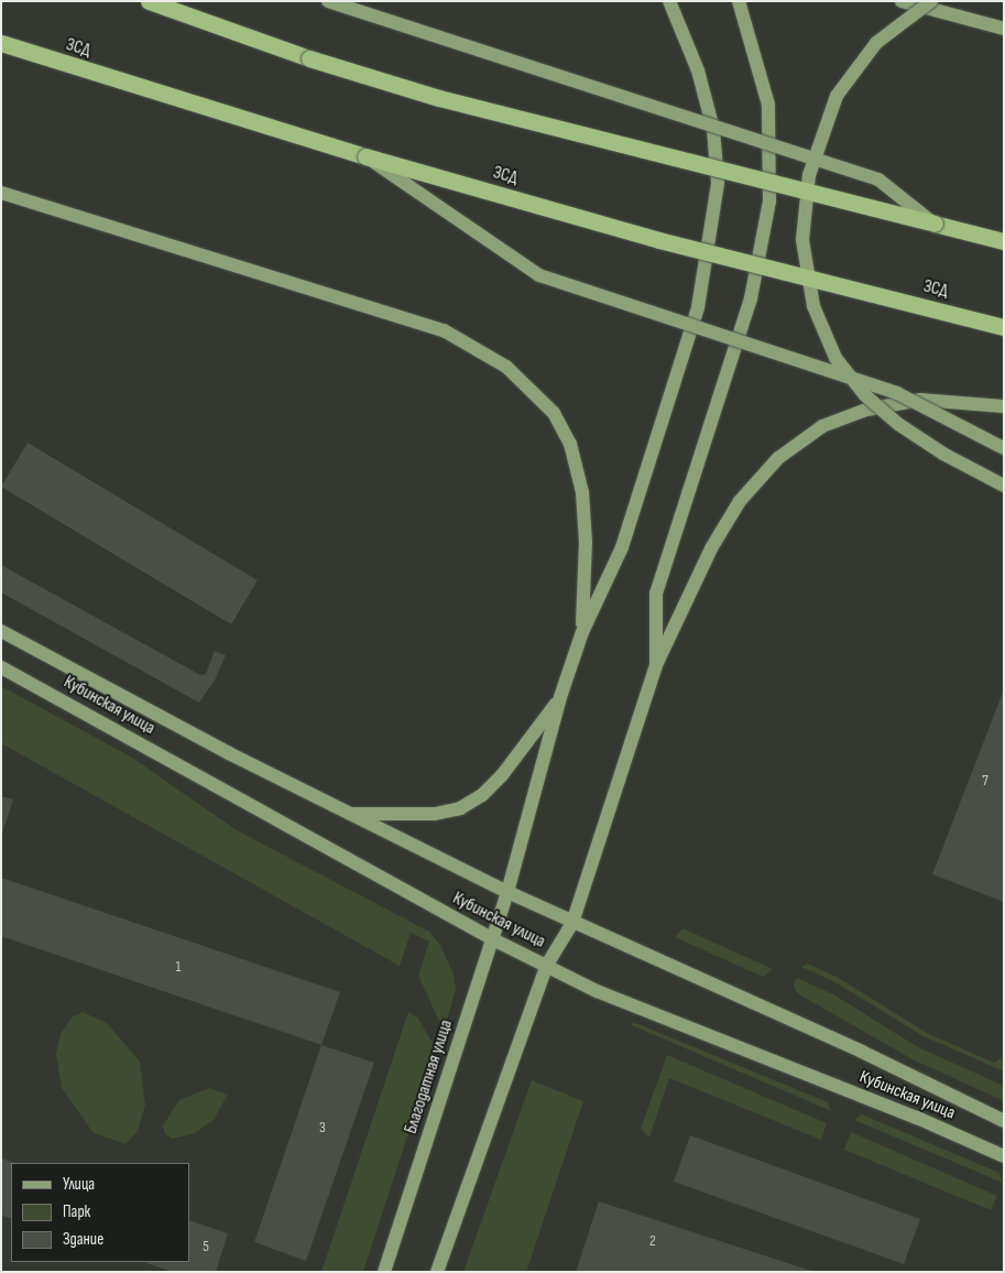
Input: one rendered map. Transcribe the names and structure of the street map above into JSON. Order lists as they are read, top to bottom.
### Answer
{
  "streets": {
    "highway": ["ЗСД"],
    "main road": ["Кубинская улица", "Благодатная улица"]
  },
  "crossings": [
    ["Кубинская улица", "Благодатная улица"]
  ],
  "house_numbers": [
    "7",
    "1",
    "3",
    "2",
    "5"
  ],
  "legend": ["Улица", "Парк", "Здание"]
}
